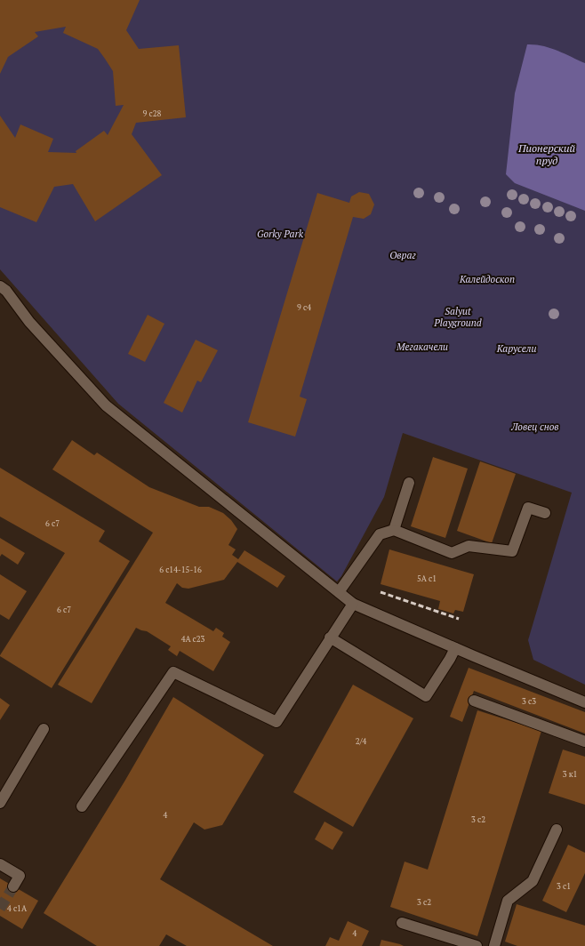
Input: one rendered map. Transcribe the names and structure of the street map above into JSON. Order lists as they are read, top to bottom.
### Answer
{
  "water": ["Пионерский пруд"],
  "parks": [
    "Gorky Park",
    "Овраг",
    "Калейдоскоп",
    "Salyut Playground",
    "Мегакачели",
    "Карусели",
    "Ловец снов"
  ],
  "house_numbers": [
    "9 с28",
    "9 с4",
    "6 с7",
    "6 с14-15-16",
    "5А с1",
    "6 с7",
    "4А с23",
    "3 с3",
    "2/4",
    "3 к1",
    "4",
    "3 с2",
    "3 с1",
    "3 с2",
    "4 с1А",
    "4"
  ]
}
